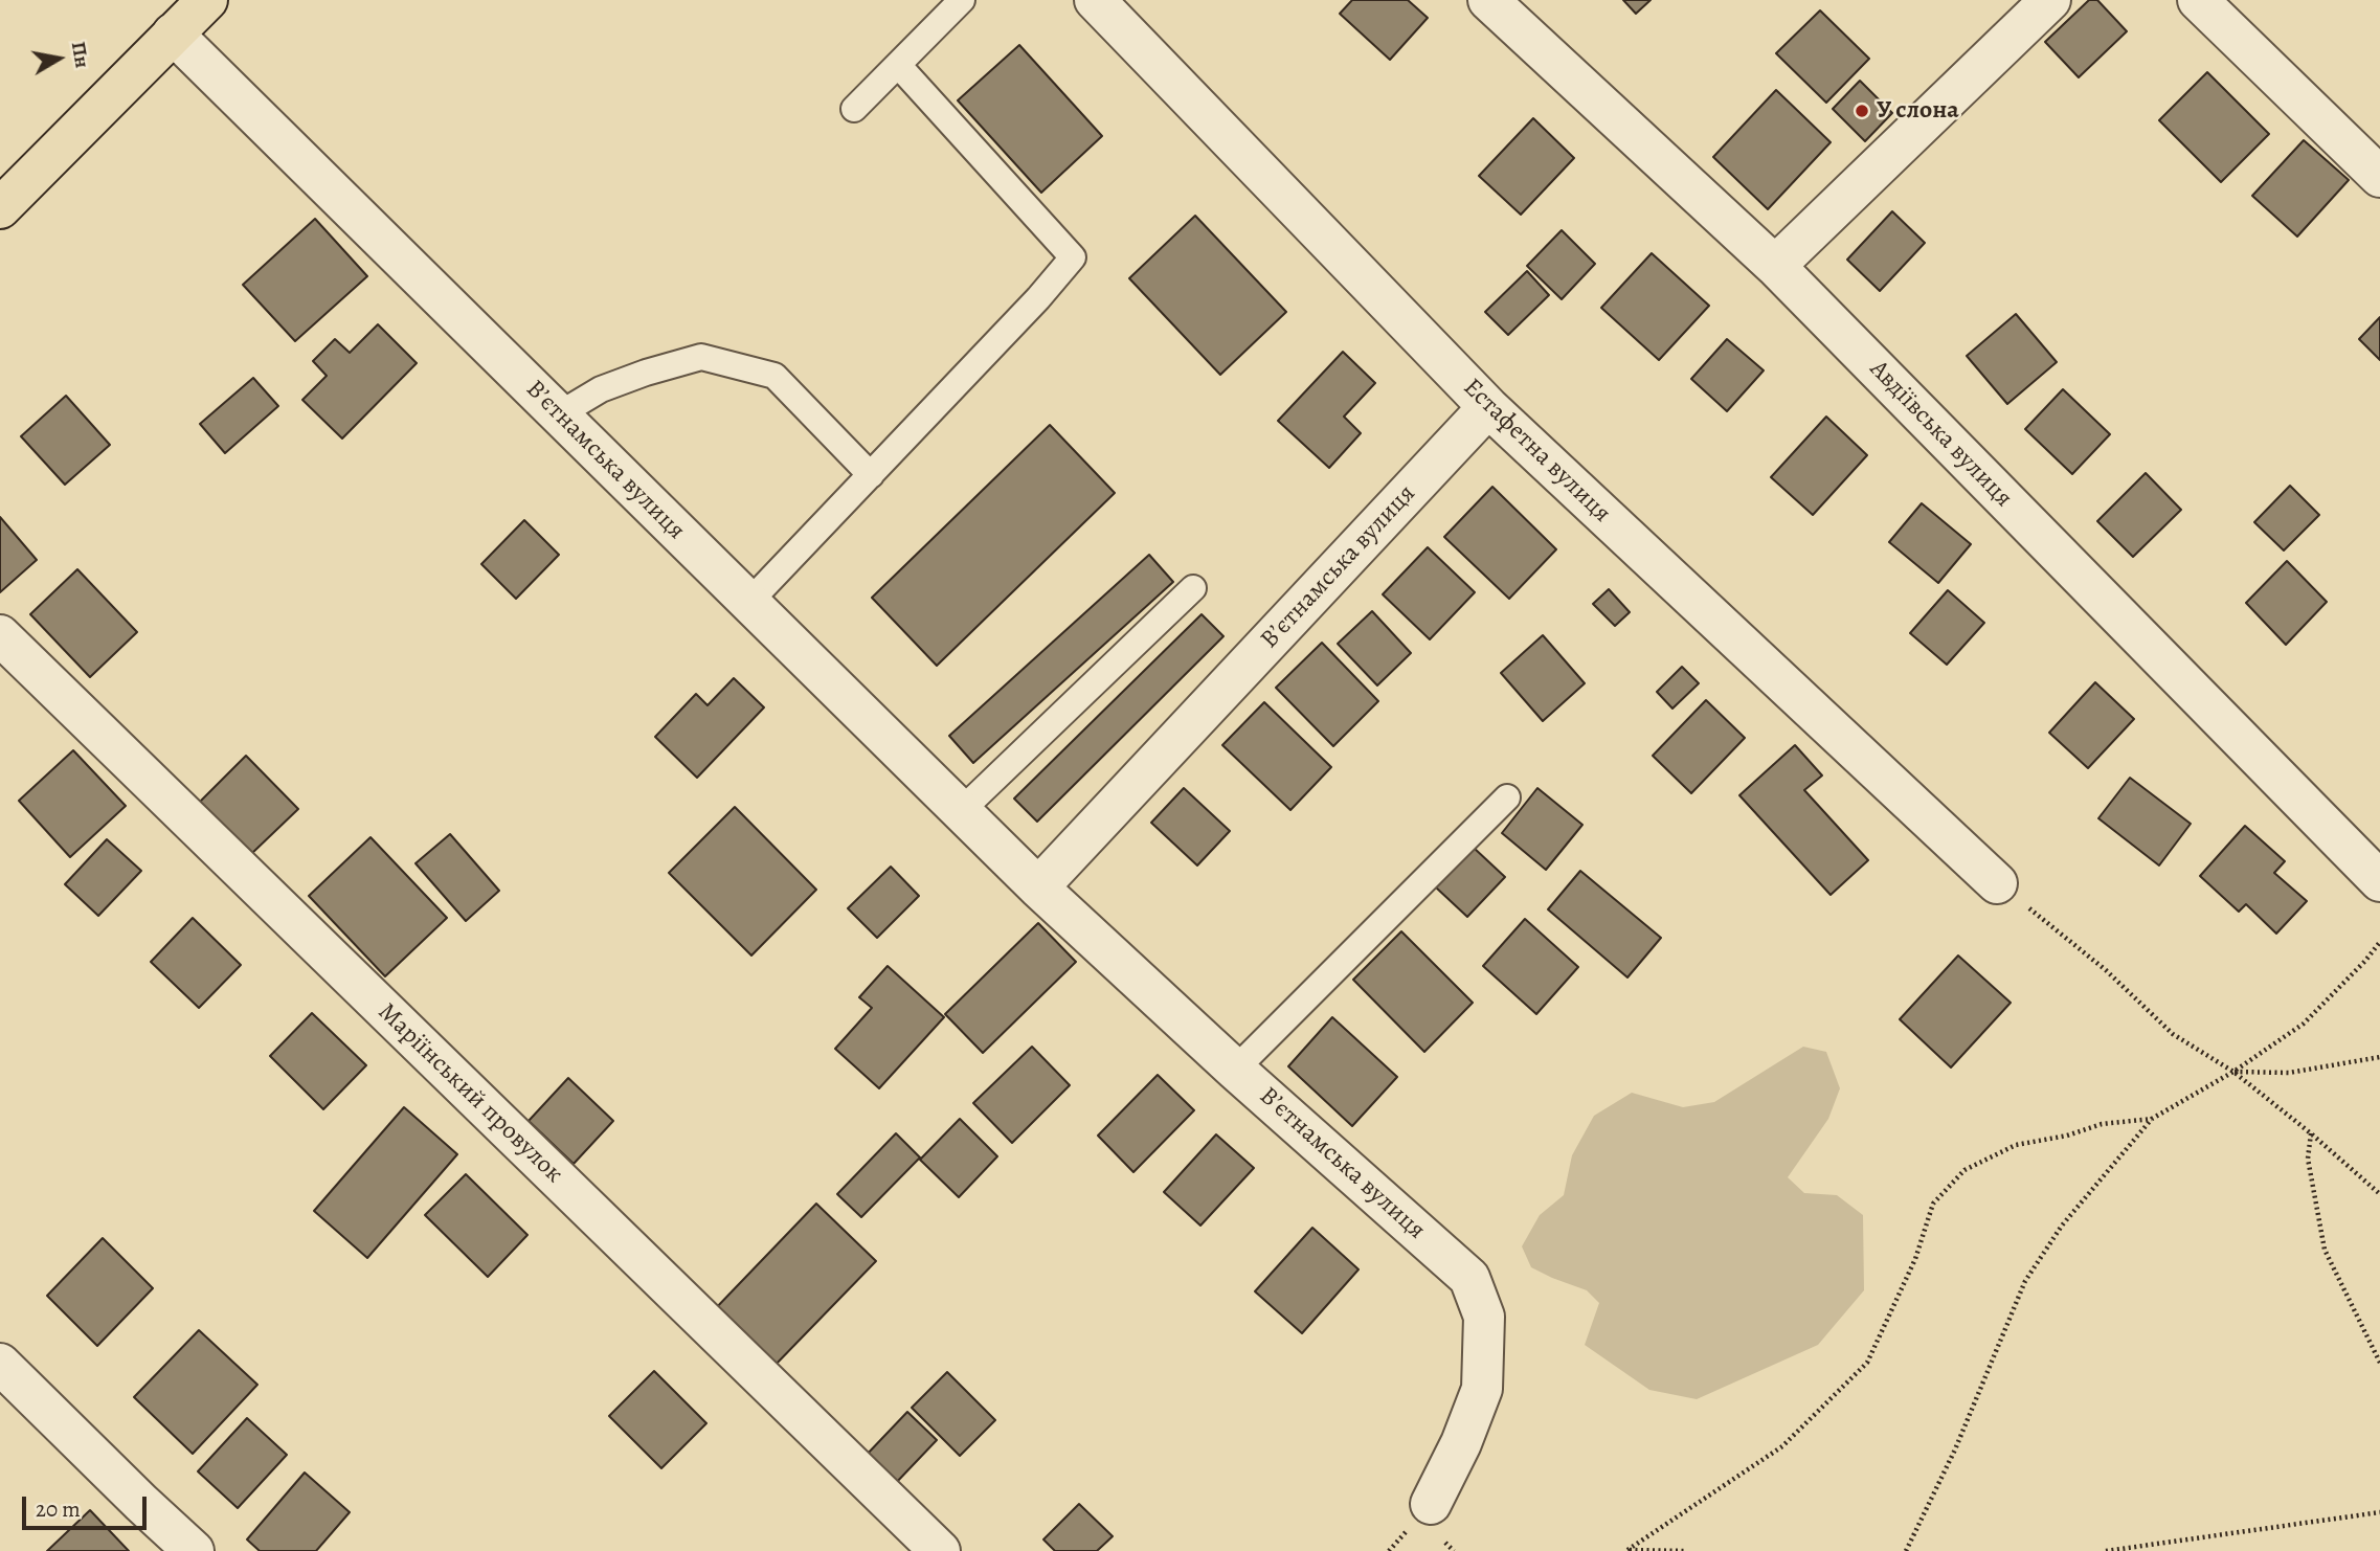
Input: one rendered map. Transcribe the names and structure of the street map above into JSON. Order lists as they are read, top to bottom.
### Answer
{
  "streets": {
    "street": [
      "Авдіївська вулиця",
      "Естафетна вулиця",
      "Вʼєтнамська вулиця",
      "Маріїнський провулок"
    ]
  },
  "crossings": [
    ["Естафетна вулиця", "Вʼєтнамська вулиця"]
  ],
  "places": ["У слона"],
  "scale_bar": "20 m",
  "north": "right"
}
